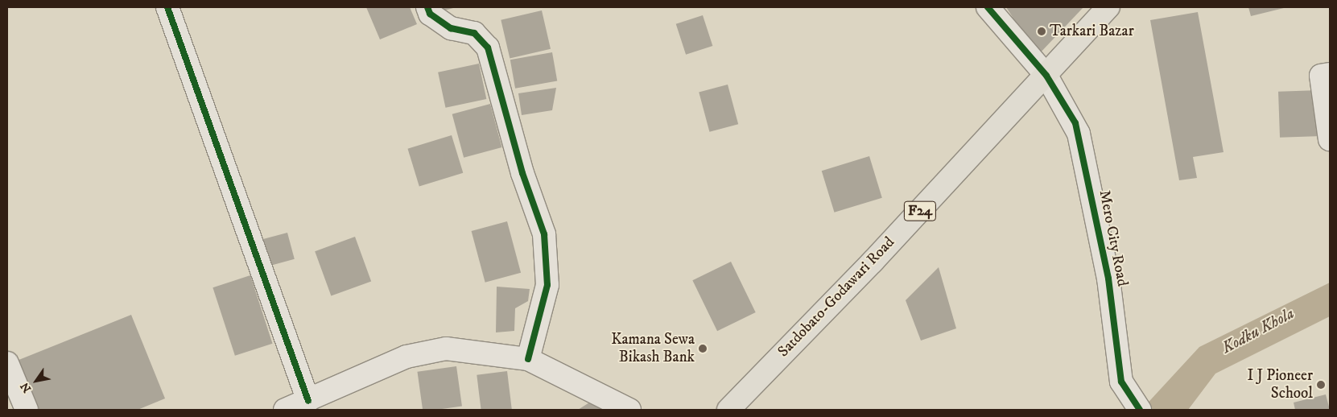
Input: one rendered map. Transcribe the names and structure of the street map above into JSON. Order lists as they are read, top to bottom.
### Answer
{
  "streets": {
    "main road": ["F24", "Satdobato-Godawari Road"],
    "street": ["Mero City Road"]
  },
  "crossings": [
    ["Mero City Road", "Satdobato-Godawari Road"]
  ],
  "water": ["Kodku Khola"],
  "places": ["Tarkari Bazar", "Kamana Sewa Bikash Bank", "I J Pioneer School"],
  "north": "bottom left"
}
